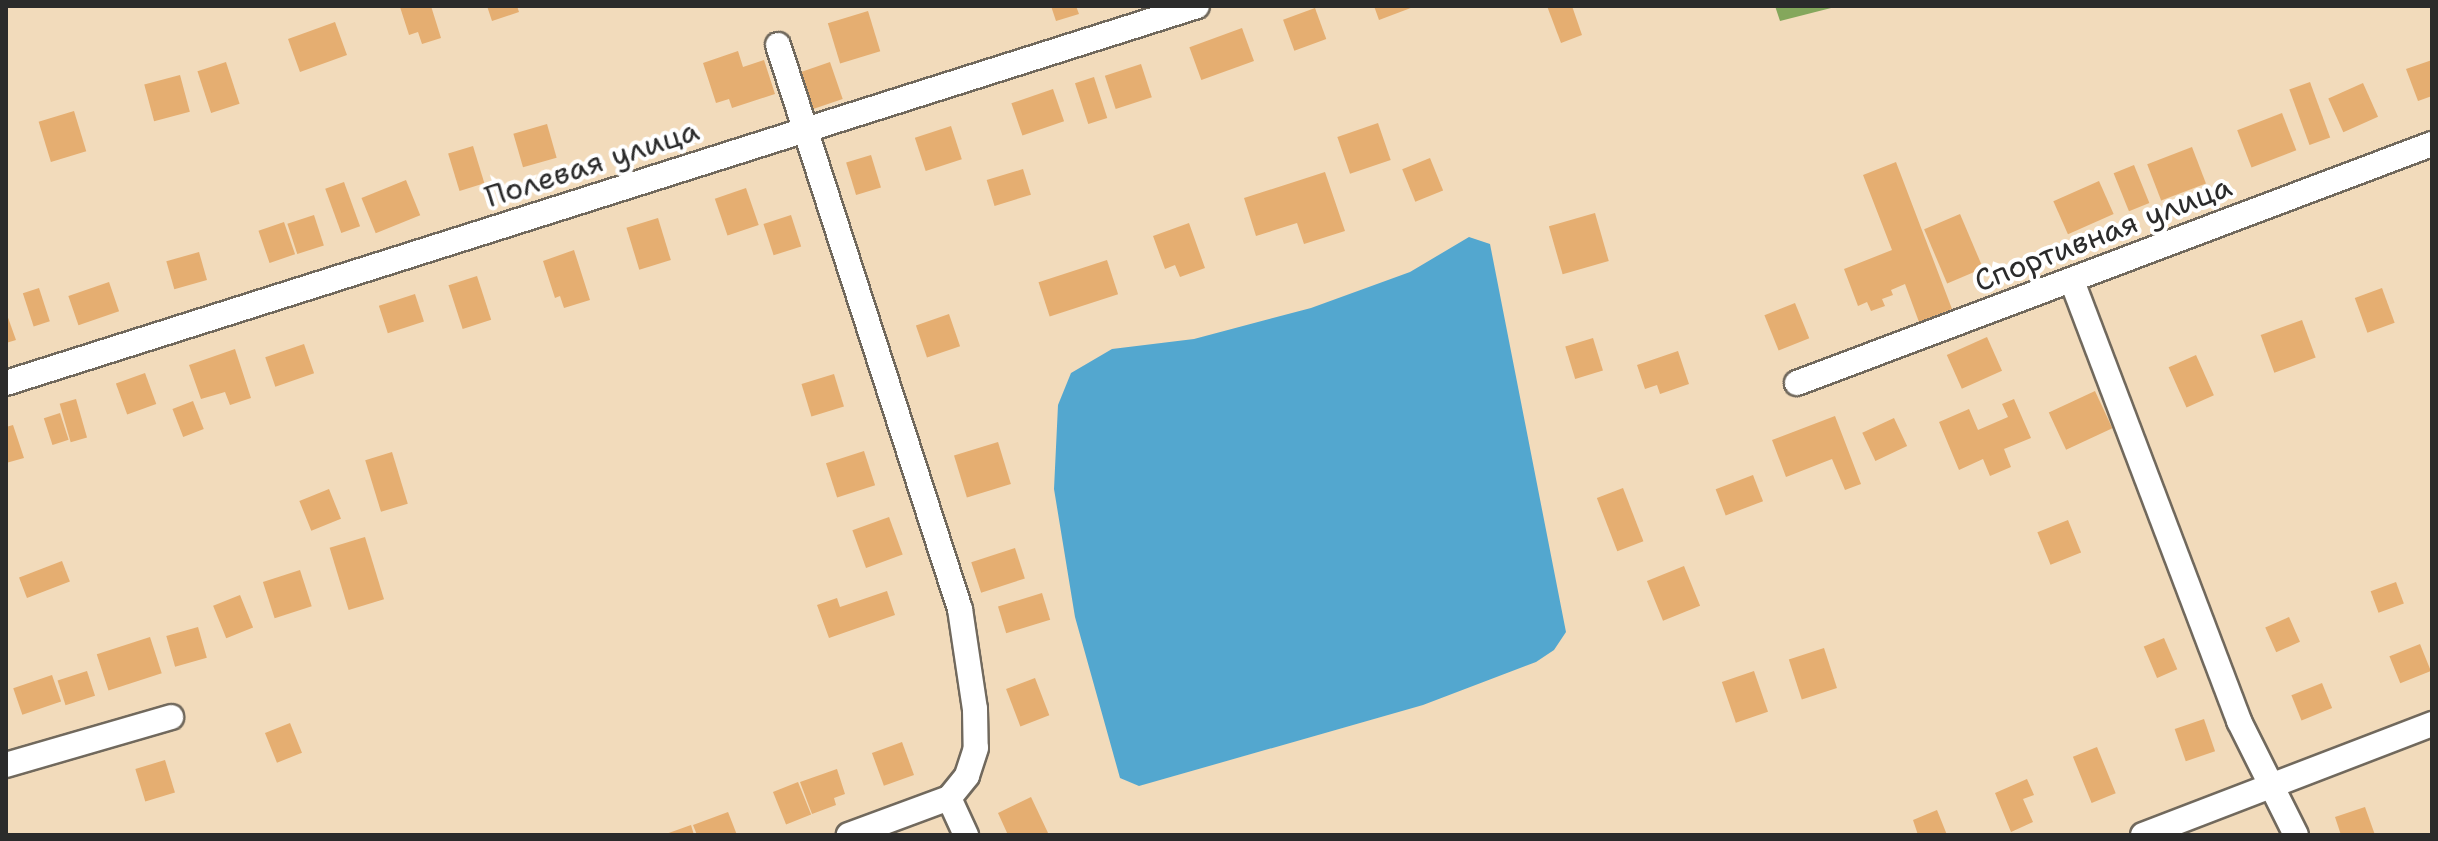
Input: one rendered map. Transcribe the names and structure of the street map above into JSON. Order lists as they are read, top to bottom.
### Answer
{
  "streets": {
    "street": ["Полевая улица", "Спортивная улица"]
  }
}
